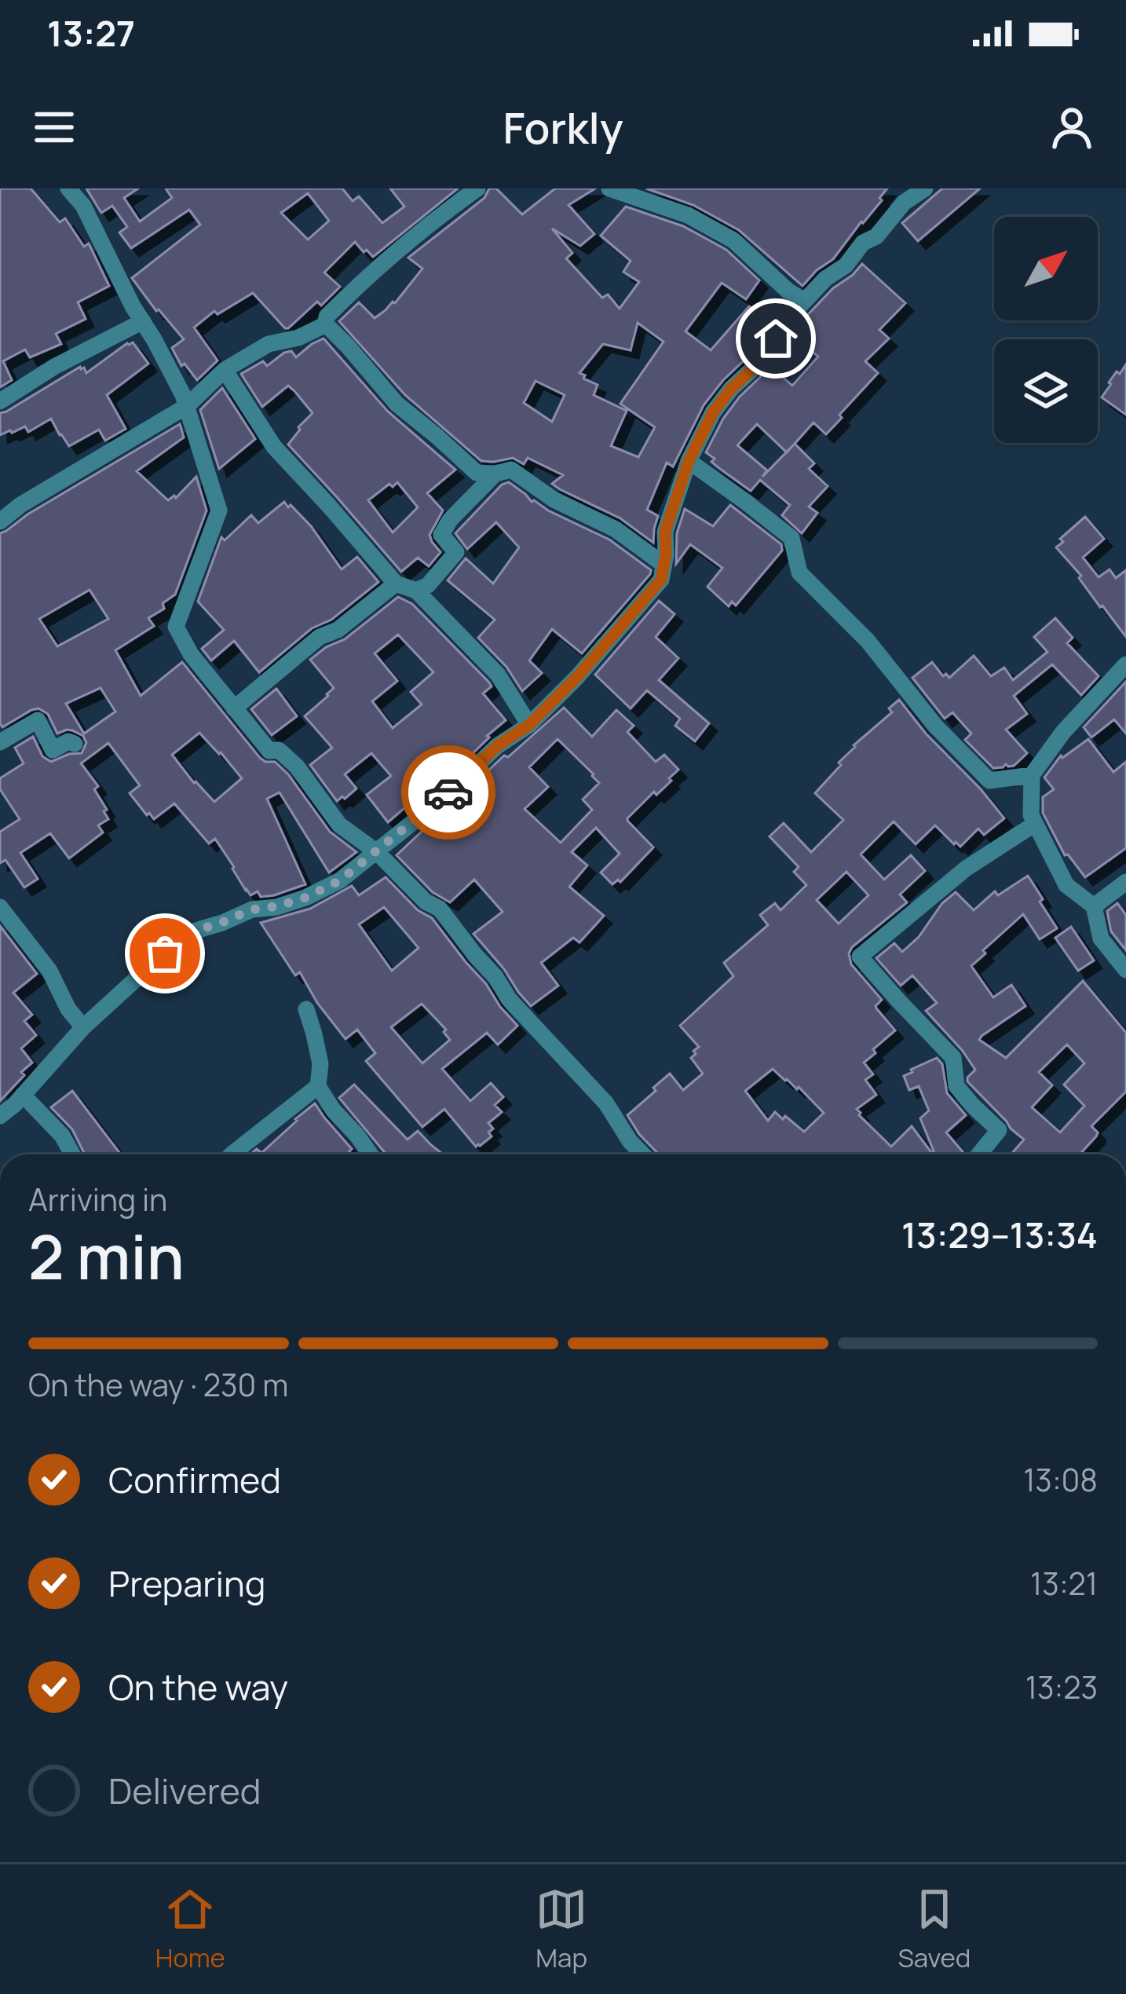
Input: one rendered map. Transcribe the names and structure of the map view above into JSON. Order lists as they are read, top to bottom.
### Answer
{
  "north": "top right",
  "page": {
    "status": "13:27",
    "header": "Forkly",
    "heading": ["2 min", "Arriving in", "13:29–13:34"],
    "bar": "On the way · 230 m",
    "list": [
      ["Confirmed", "13:08"],
      ["Preparing", "13:21"],
      ["On the way", "13:23"],
      "Delivered"
    ],
    "tabs": ["Home", "Map", "Saved"]
  }
}
